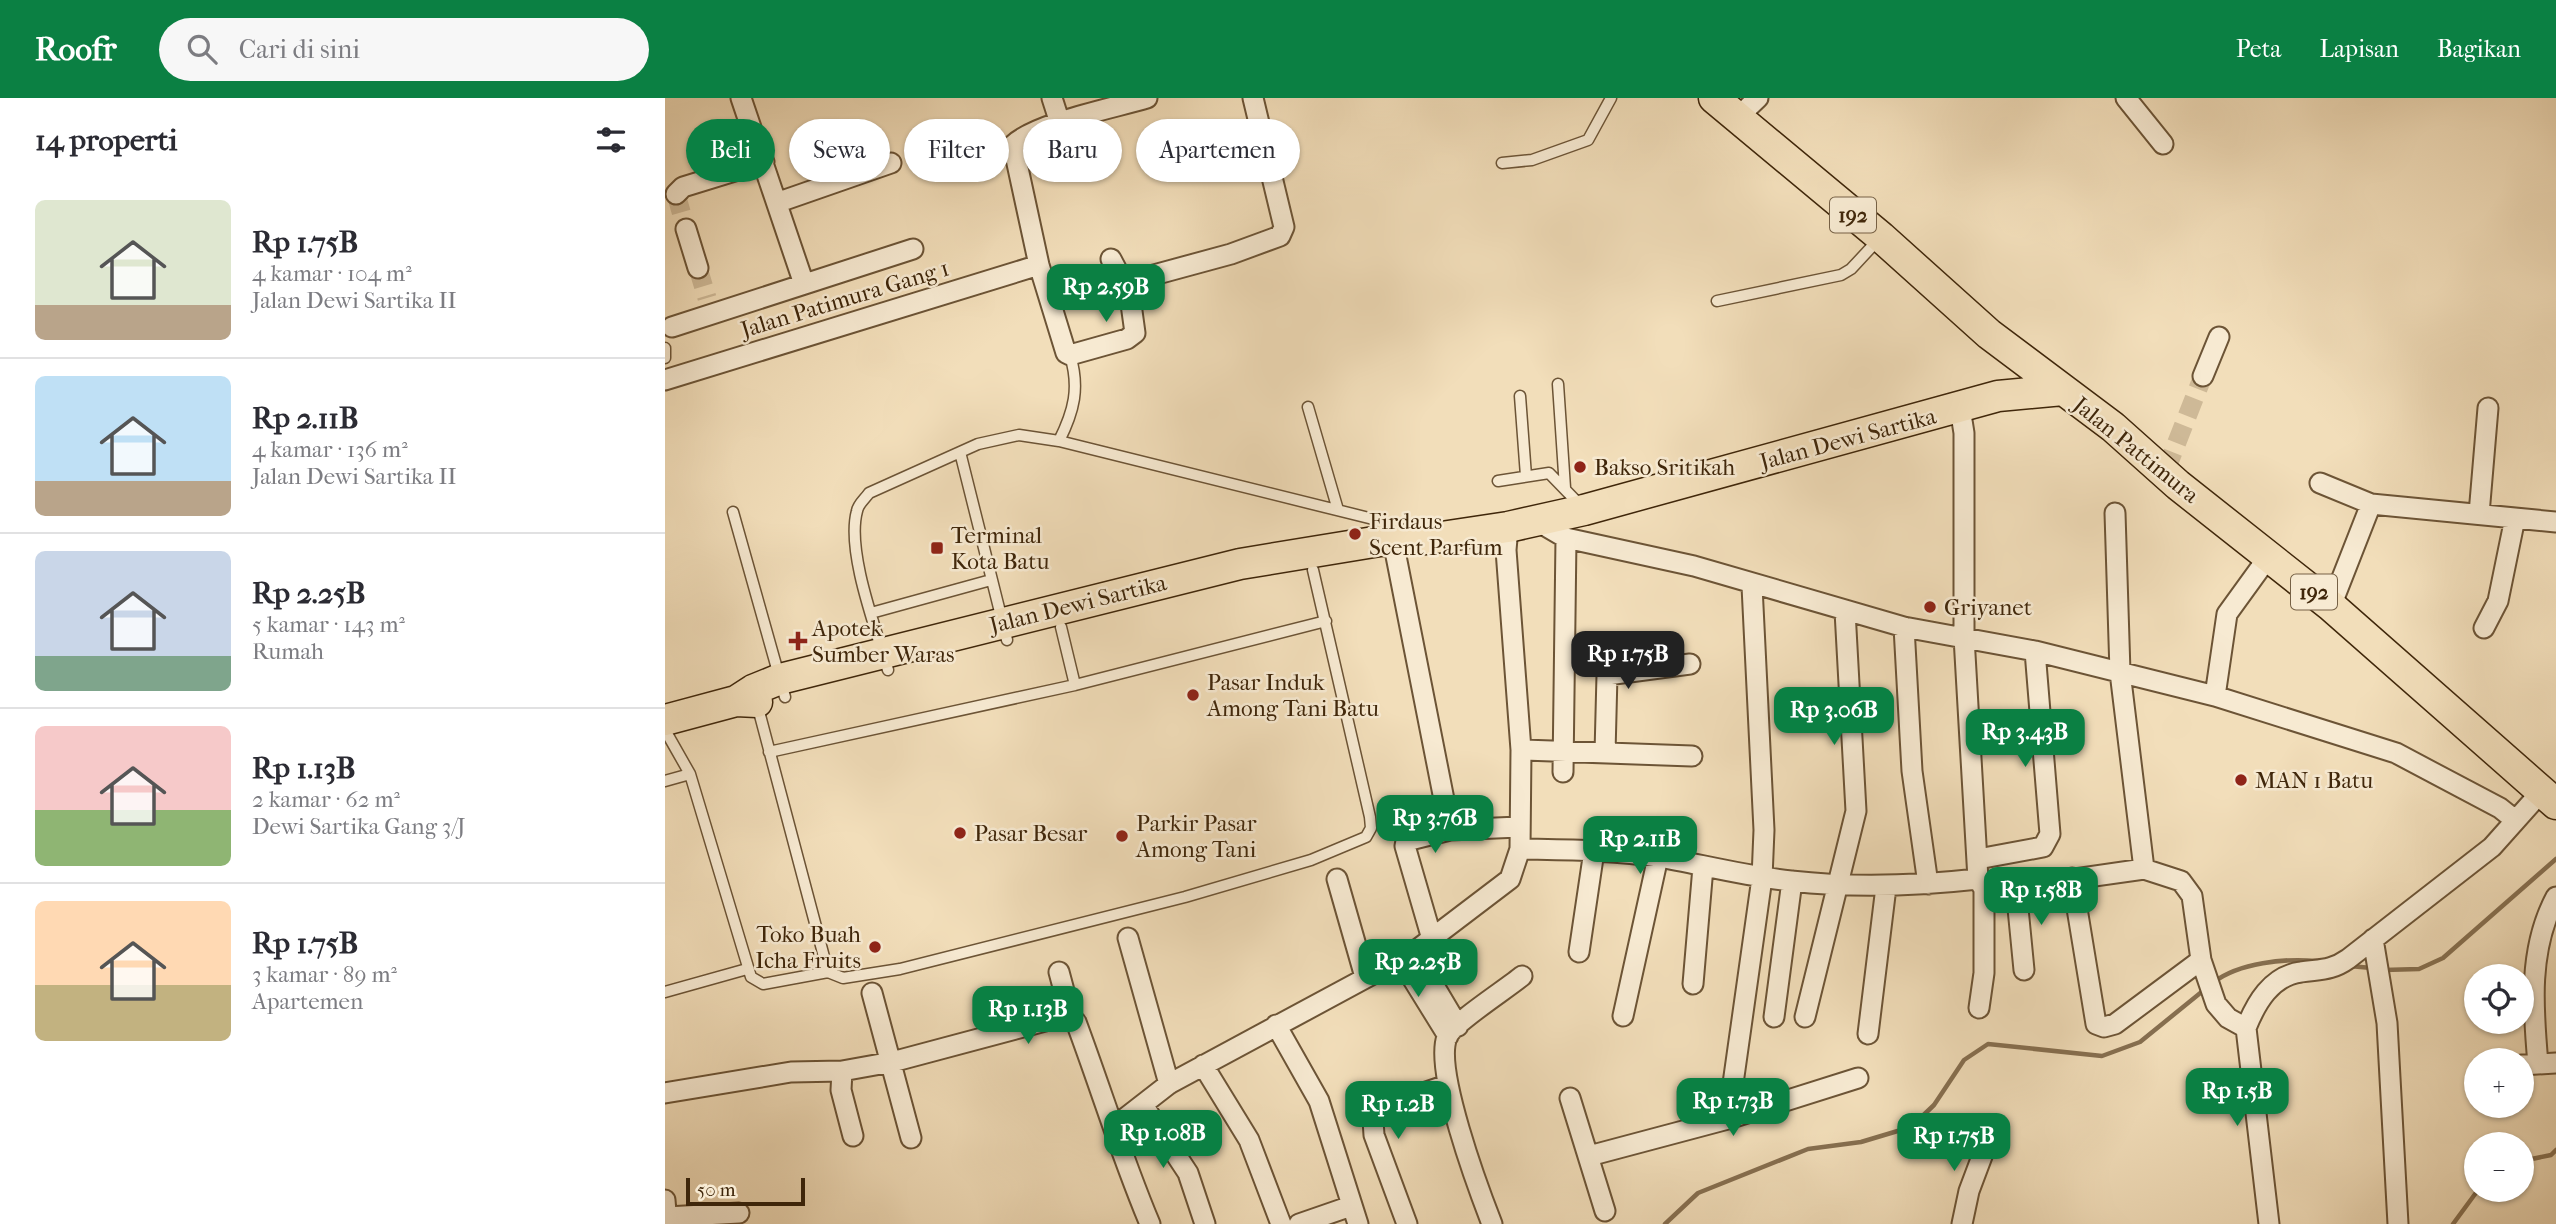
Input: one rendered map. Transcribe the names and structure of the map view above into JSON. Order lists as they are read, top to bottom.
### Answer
{
  "streets": {
    "main road": ["192", "Jalan Dewi Sartika", "Jalan Pattimura"],
    "street": ["Jalan Patimura Gang 1"]
  },
  "crossings": [
    ["Jalan Dewi Sartika", "Jalan Pattimura"]
  ],
  "places": {
    "other": [
      "Bakso Sritikah",
      "Firdaus Scent Parfum",
      "Griyanet",
      "Pasar Induk Among Tani Batu",
      "MAN 1 Batu",
      "Pasar Besar",
      "Parkir Pasar Among Tani",
      "Toko Buah Icha Fruits"
    ],
    "transit": ["Terminal Kota Batu"],
    "health": ["Apotek Sumber Waras"]
  },
  "scale_bar": "50 m",
  "page": {
    "header": "Roofr",
    "search": "Cari di sini",
    "nav": ["Peta", "Lapisan", "Bagikan"],
    "heading": "14 properti",
    "chip": [
      "Beli",
      "Sewa",
      "Filter",
      "Baru",
      "Apartemen"
    ],
    "list": [
      {
        "name": "Rp 1.75B",
        "note": "4 kamar · 104 m² · Jalan Dewi Sartika II"
      },
      {
        "name": "Rp 2.11B",
        "note": "4 kamar · 136 m² · Jalan Dewi Sartika II"
      },
      {
        "name": "Rp 2.25B",
        "note": "5 kamar · 143 m² · Rumah"
      },
      {
        "name": "Rp 1.13B",
        "note": "2 kamar · 62 m² · Dewi Sartika Gang 3/J"
      },
      {
        "name": "Rp 1.75B",
        "note": "3 kamar · 89 m² · Apartemen"
      }
    ],
    "price": [
      "Rp 2.59B",
      "Rp 1.75B",
      "Rp 3.06B",
      "Rp 3.43B",
      "Rp 3.76B",
      "Rp 2.11B",
      "Rp 1.58B",
      "Rp 2.25B",
      "Rp 1.13B",
      "Rp 1.5B",
      "Rp 1.73B",
      "Rp 1.2B",
      "Rp 1.08B",
      "Rp 1.75B"
    ],
    "map_buttons": ["+", "−"],
    "scale": "50 m"
  }
}
